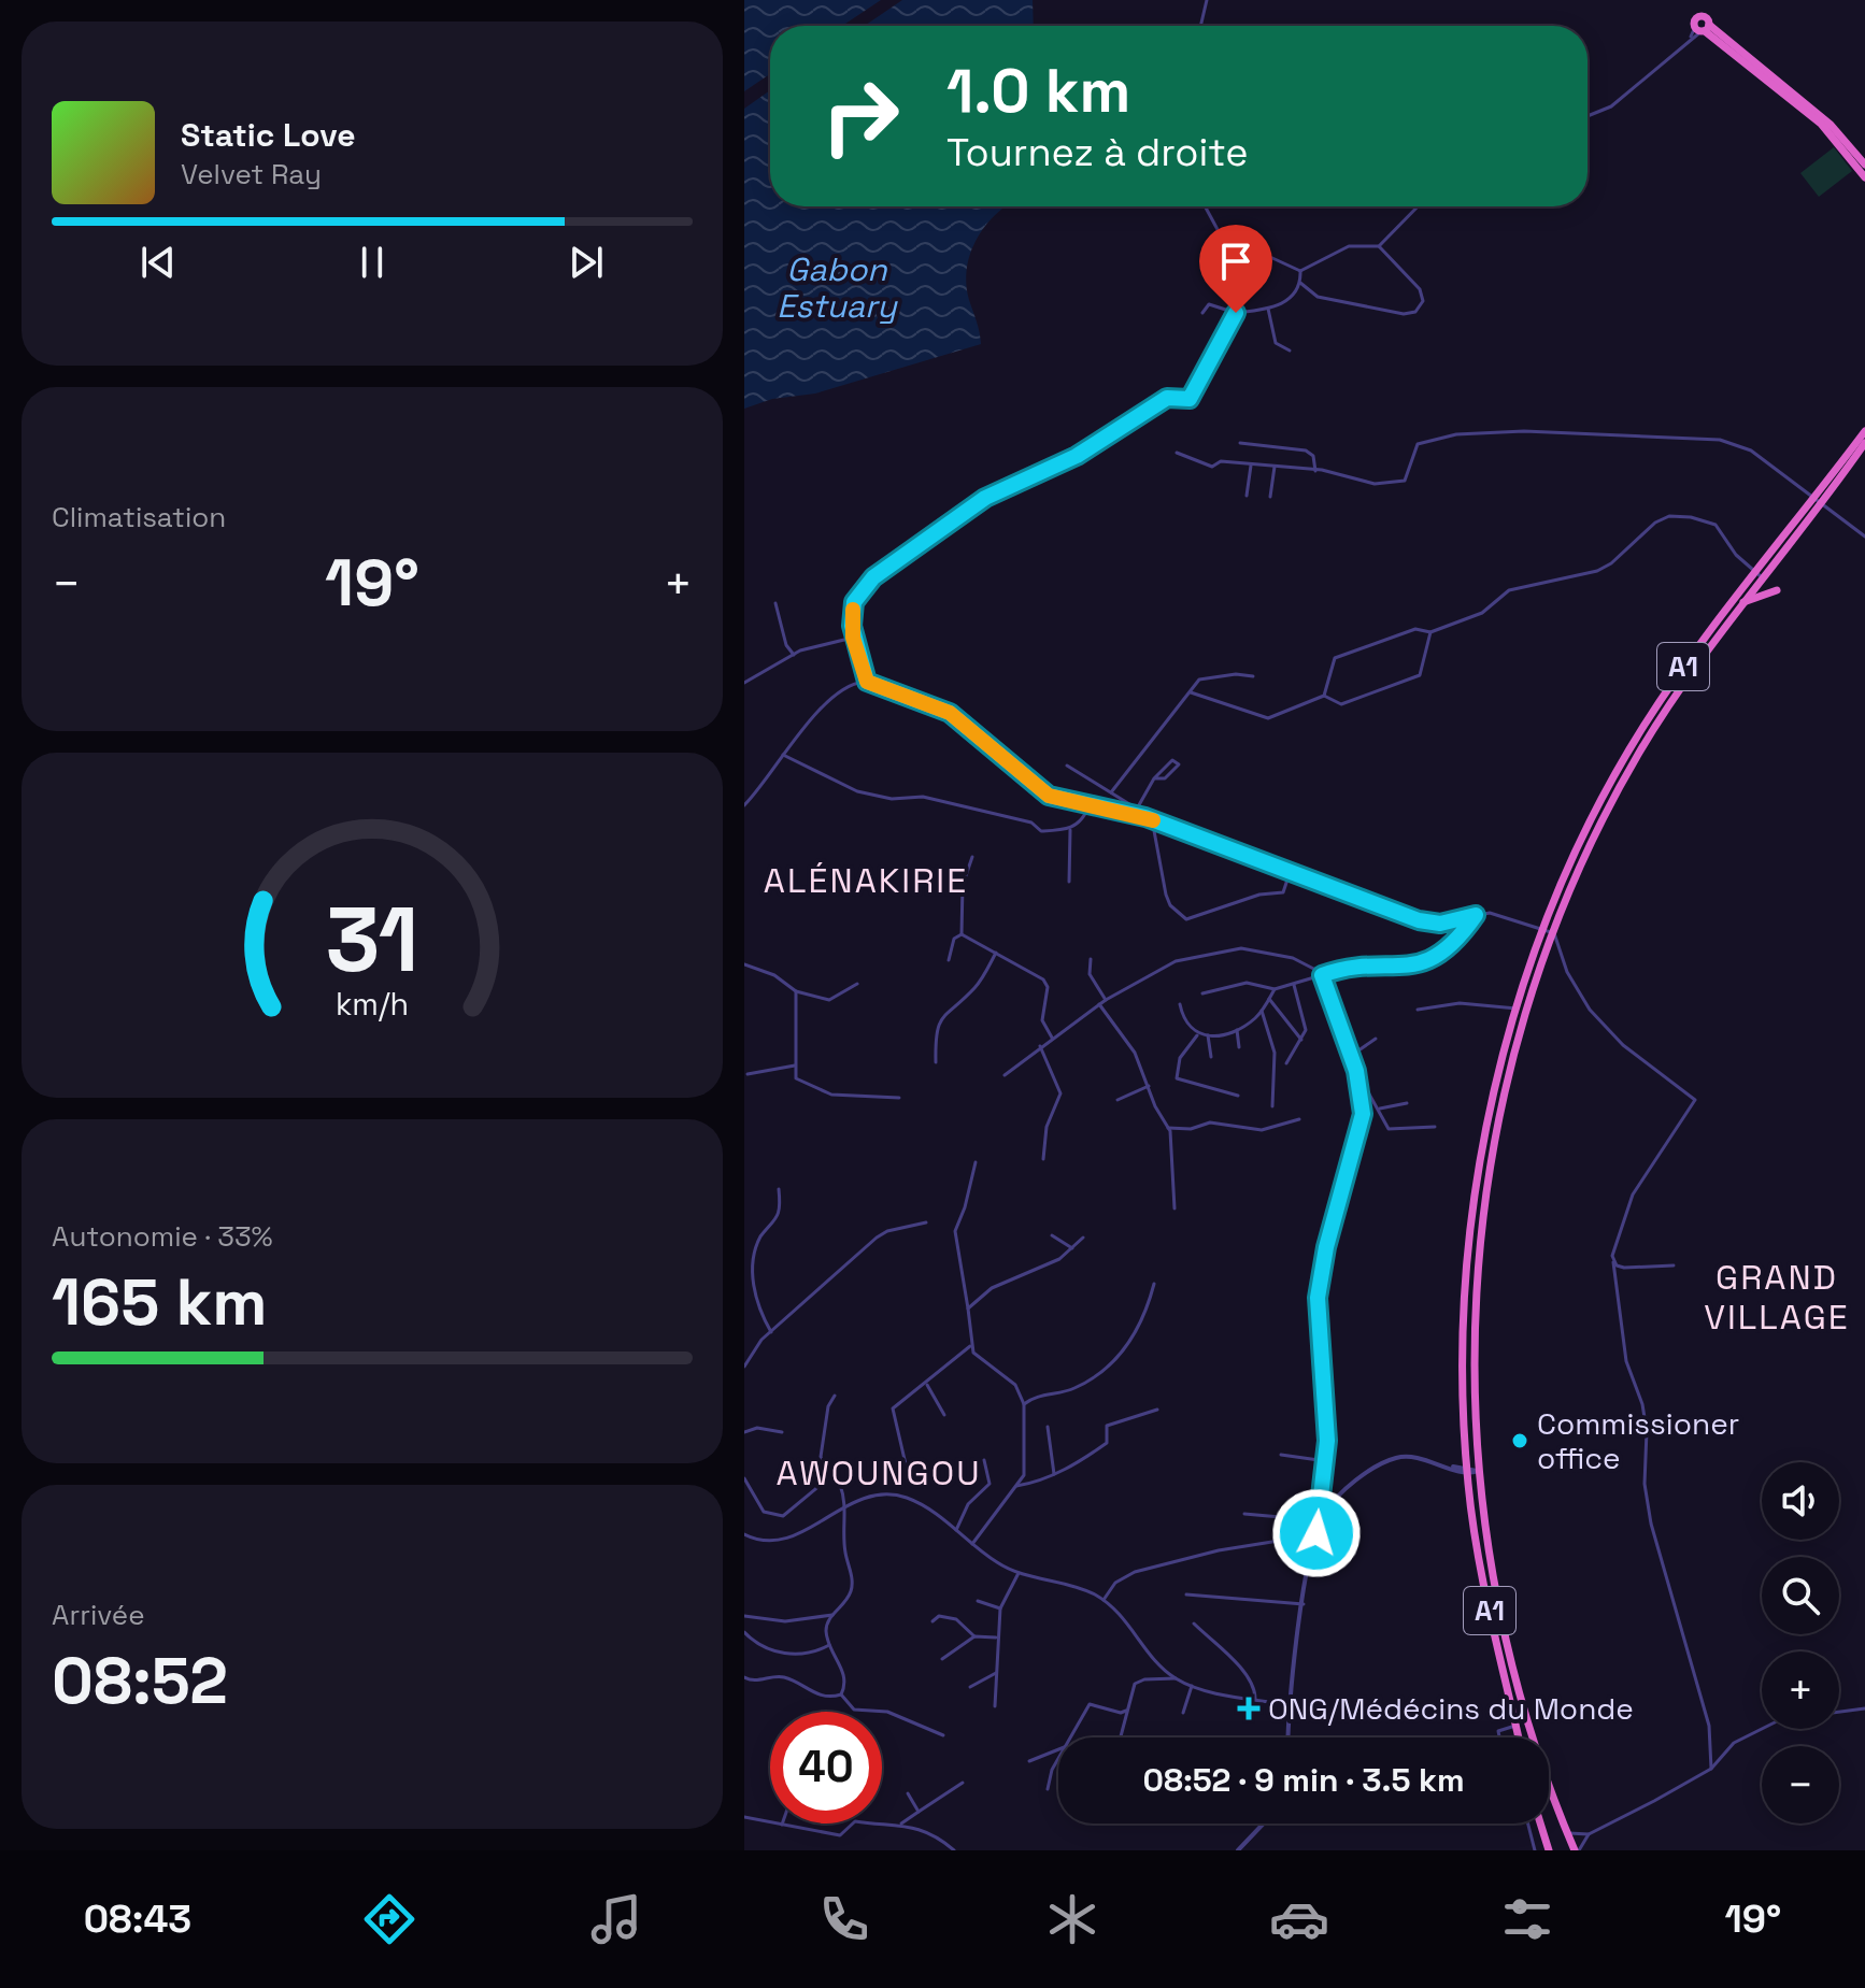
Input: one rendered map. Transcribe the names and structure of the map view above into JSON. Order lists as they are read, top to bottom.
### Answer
{
  "streets": {
    "highway": ["A1"]
  },
  "districts": ["ALÉNAKIRIE", "GRAND VILLAGE", "AWOUNGOU"],
  "water": ["Gabon Estuary"],
  "places": {
    "other": ["Commissioner office"],
    "health": ["ONG/Médécins du Monde"]
  },
  "page": {
    "turn": ["1.0 km", "Tournez à droite"],
    "song": ["Static Love", "Velvet Ray"],
    "tile": [
      "Climatisation",
      ["Autonomie · 33%", "165 km"],
      ["Arrivée", "08:52"]
    ],
    "heat": ["−", "19°", "+"],
    "map_buttons": ["+", "−"],
    "limit": "40",
    "trip": "08:52 · 9 min · 3.5 km",
    "tabs": ["08:43", "19°"],
    "gauge": ["31", "km/h"]
  }
}
